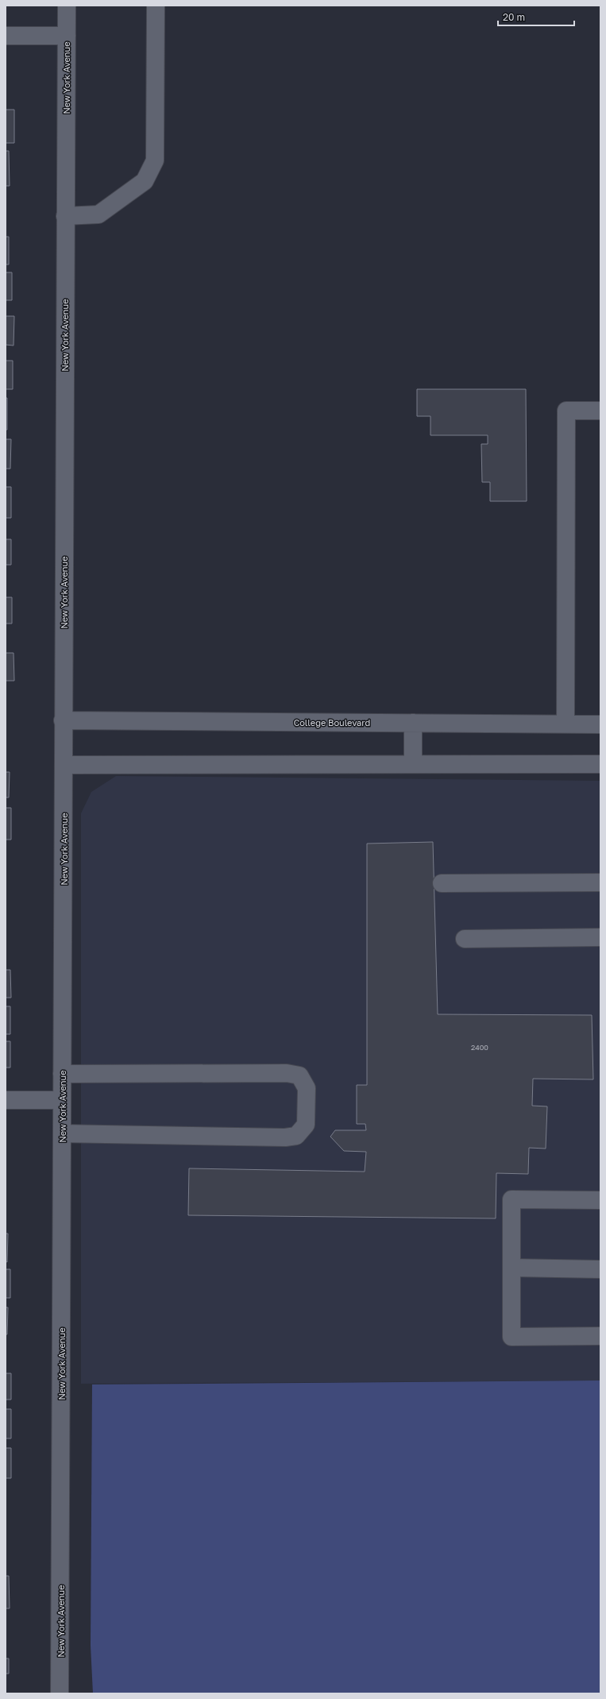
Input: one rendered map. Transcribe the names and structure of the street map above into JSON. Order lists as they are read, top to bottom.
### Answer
{
  "streets": {
    "street": ["New York Avenue", "College Boulevard"]
  },
  "crossings": [
    ["New York Avenue", "College Boulevard"]
  ],
  "house_numbers": ["2400"],
  "scale_bar": "20 m"
}
